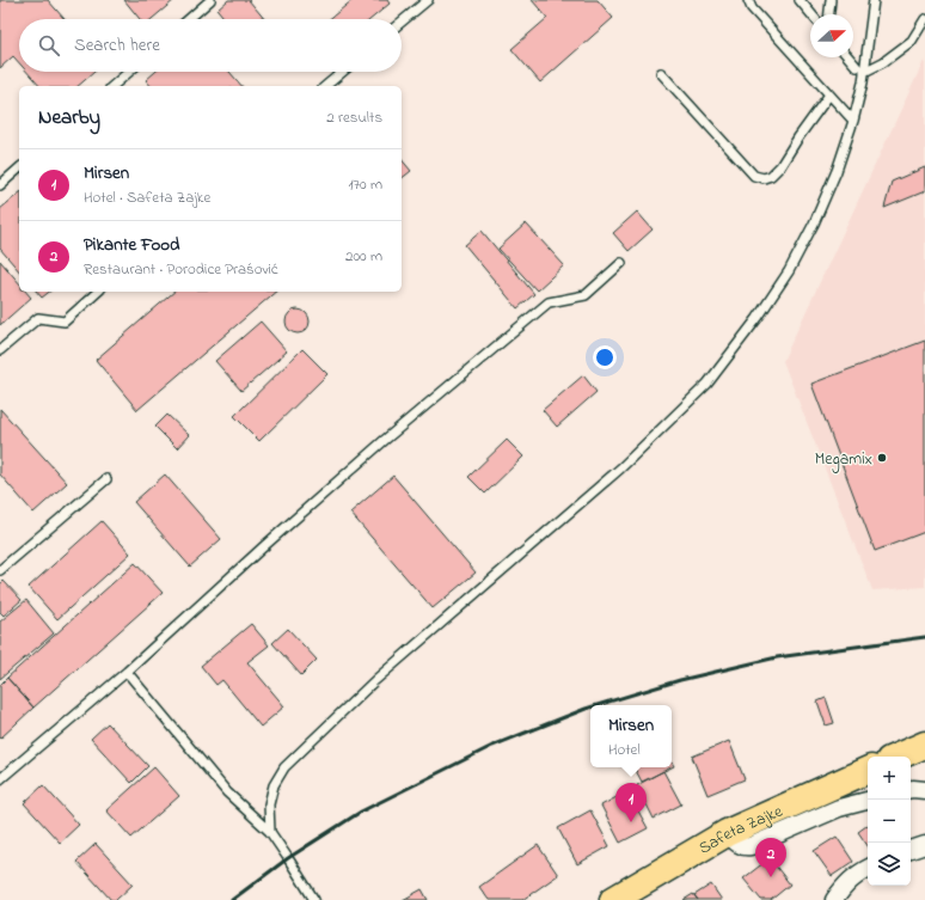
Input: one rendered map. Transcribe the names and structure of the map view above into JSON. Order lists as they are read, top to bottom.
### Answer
{
  "streets": {
    "main road": ["Safeta Zajke"]
  },
  "places": ["Megamix"],
  "north": "right",
  "page": {
    "search": "Search here",
    "heading": ["Nearby", "2 results"],
    "list": [
      {
        "mark": "1",
        "name": "Mirsen",
        "note": "Hotel · Safeta Zajke",
        "value": "170 m"
      },
      {
        "mark": "2",
        "name": "Pikante Food",
        "note": "Restaurant · Porodice Praśović",
        "value": "200 m"
      }
    ],
    "popup": ["Mirsen", "Hotel"],
    "map_buttons": ["+", "−"],
    "pins": ["1", "2"]
  }
}
